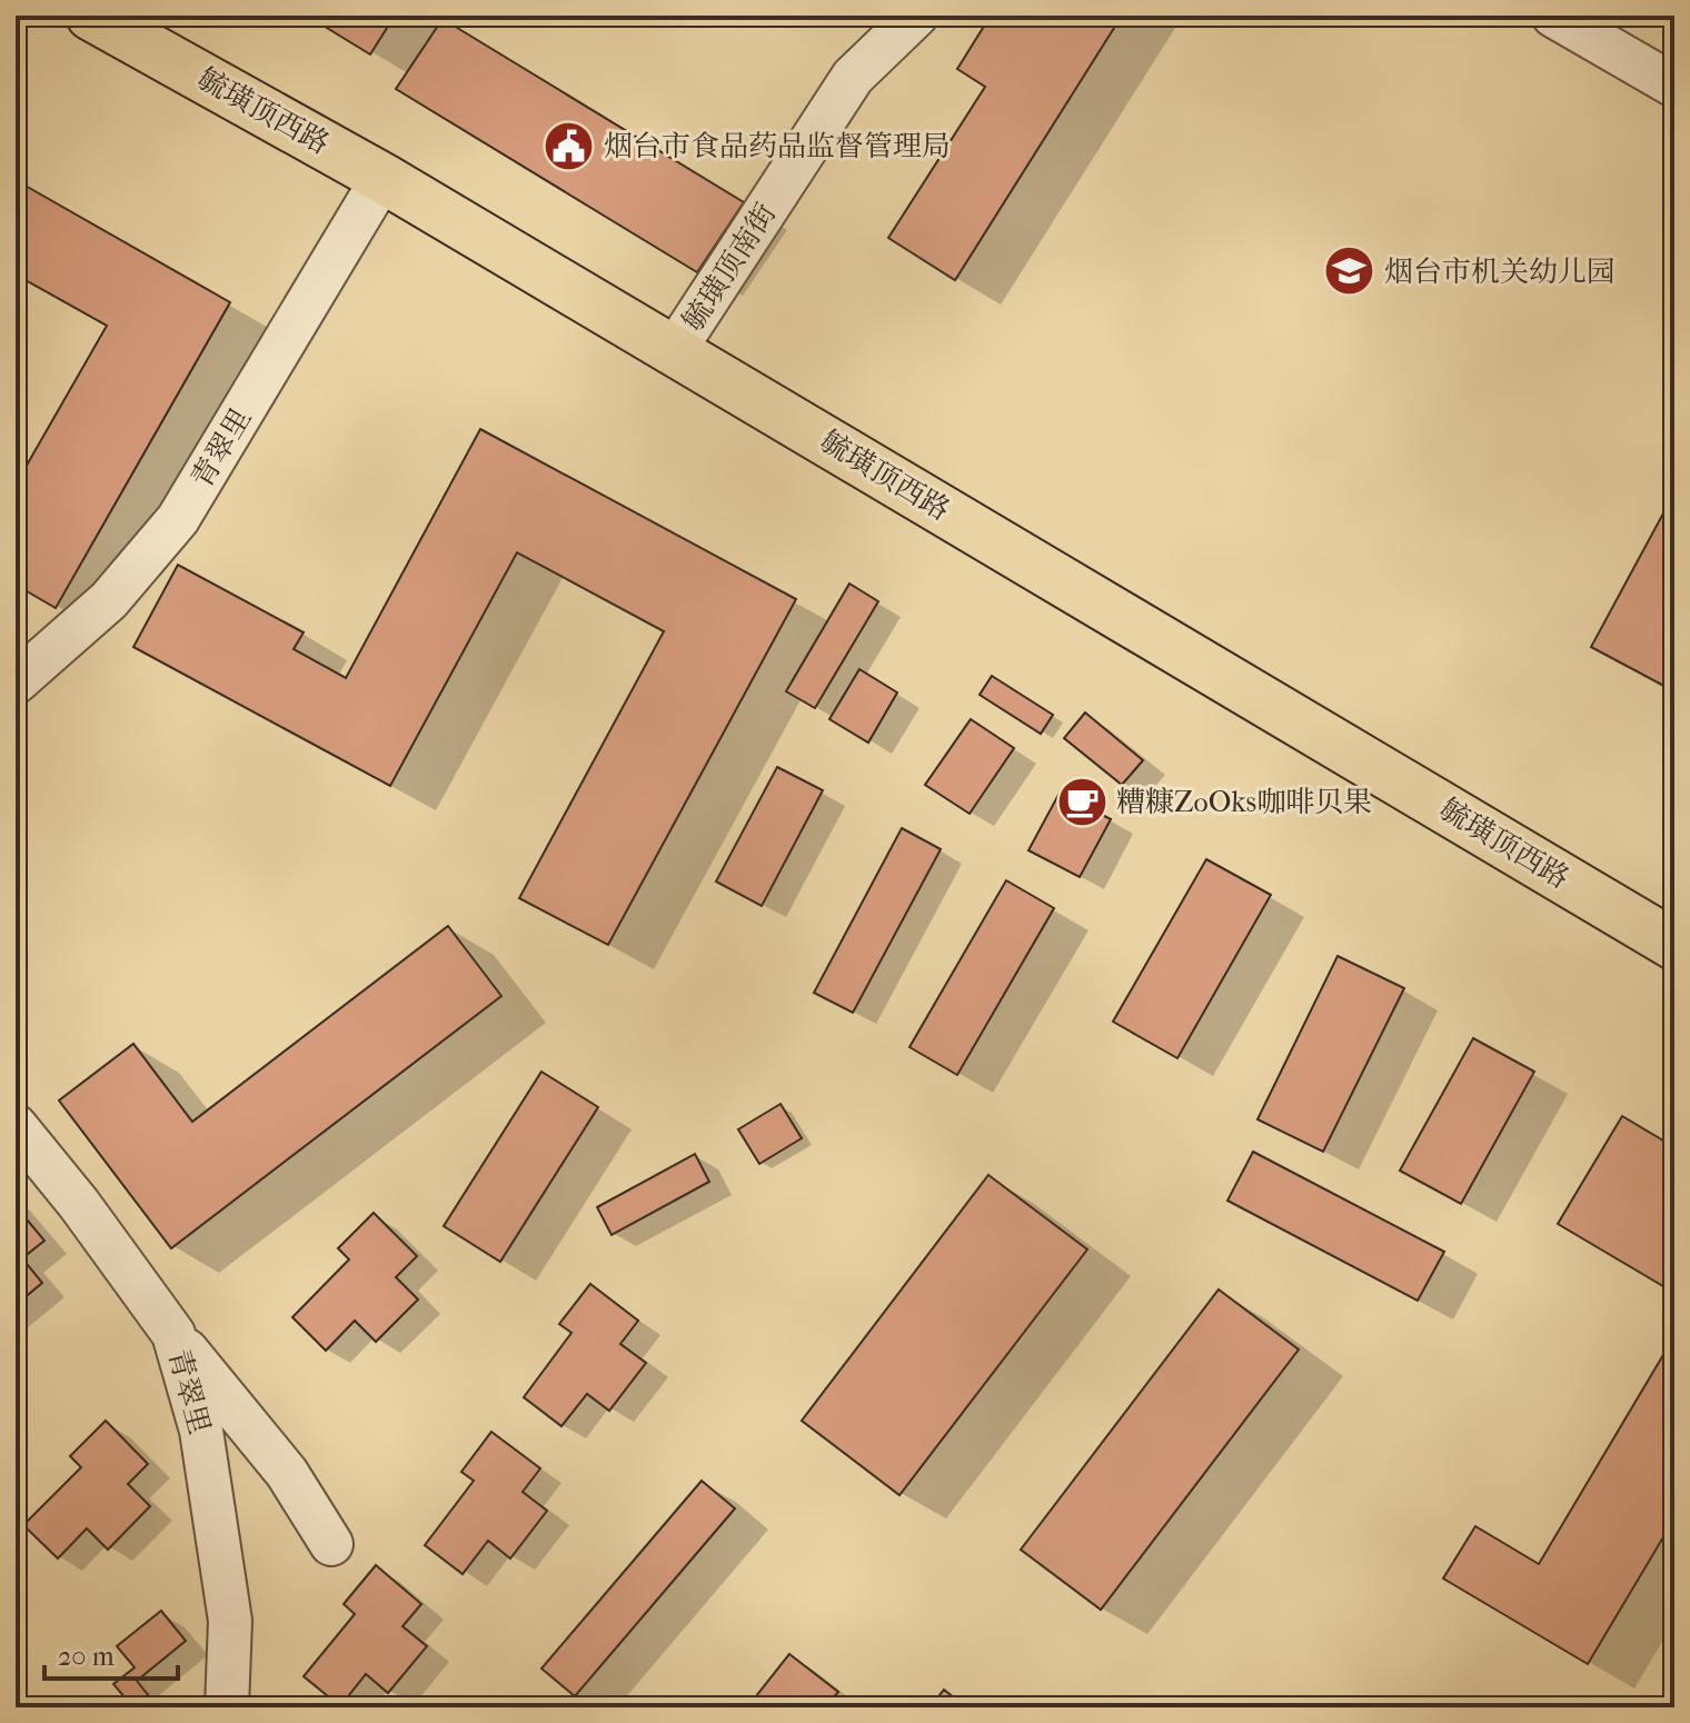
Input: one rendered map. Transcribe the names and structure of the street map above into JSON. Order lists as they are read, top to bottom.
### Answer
{
  "streets": {
    "main road": ["毓璜顶西路"],
    "street": ["毓璜顶南街", "青翠里"]
  },
  "crossings": [
    ["毓璜顶西路", "毓璜顶南街"],
    ["毓璜顶西路", "青翠里"]
  ],
  "places": {
    "public building": ["烟台市食品药品监督管理局"],
    "school or university": ["烟台市机关幼儿园"],
    "cafe": ["糟糠ZoOks咖啡贝果"]
  },
  "scale_bar": "20 m"
}
